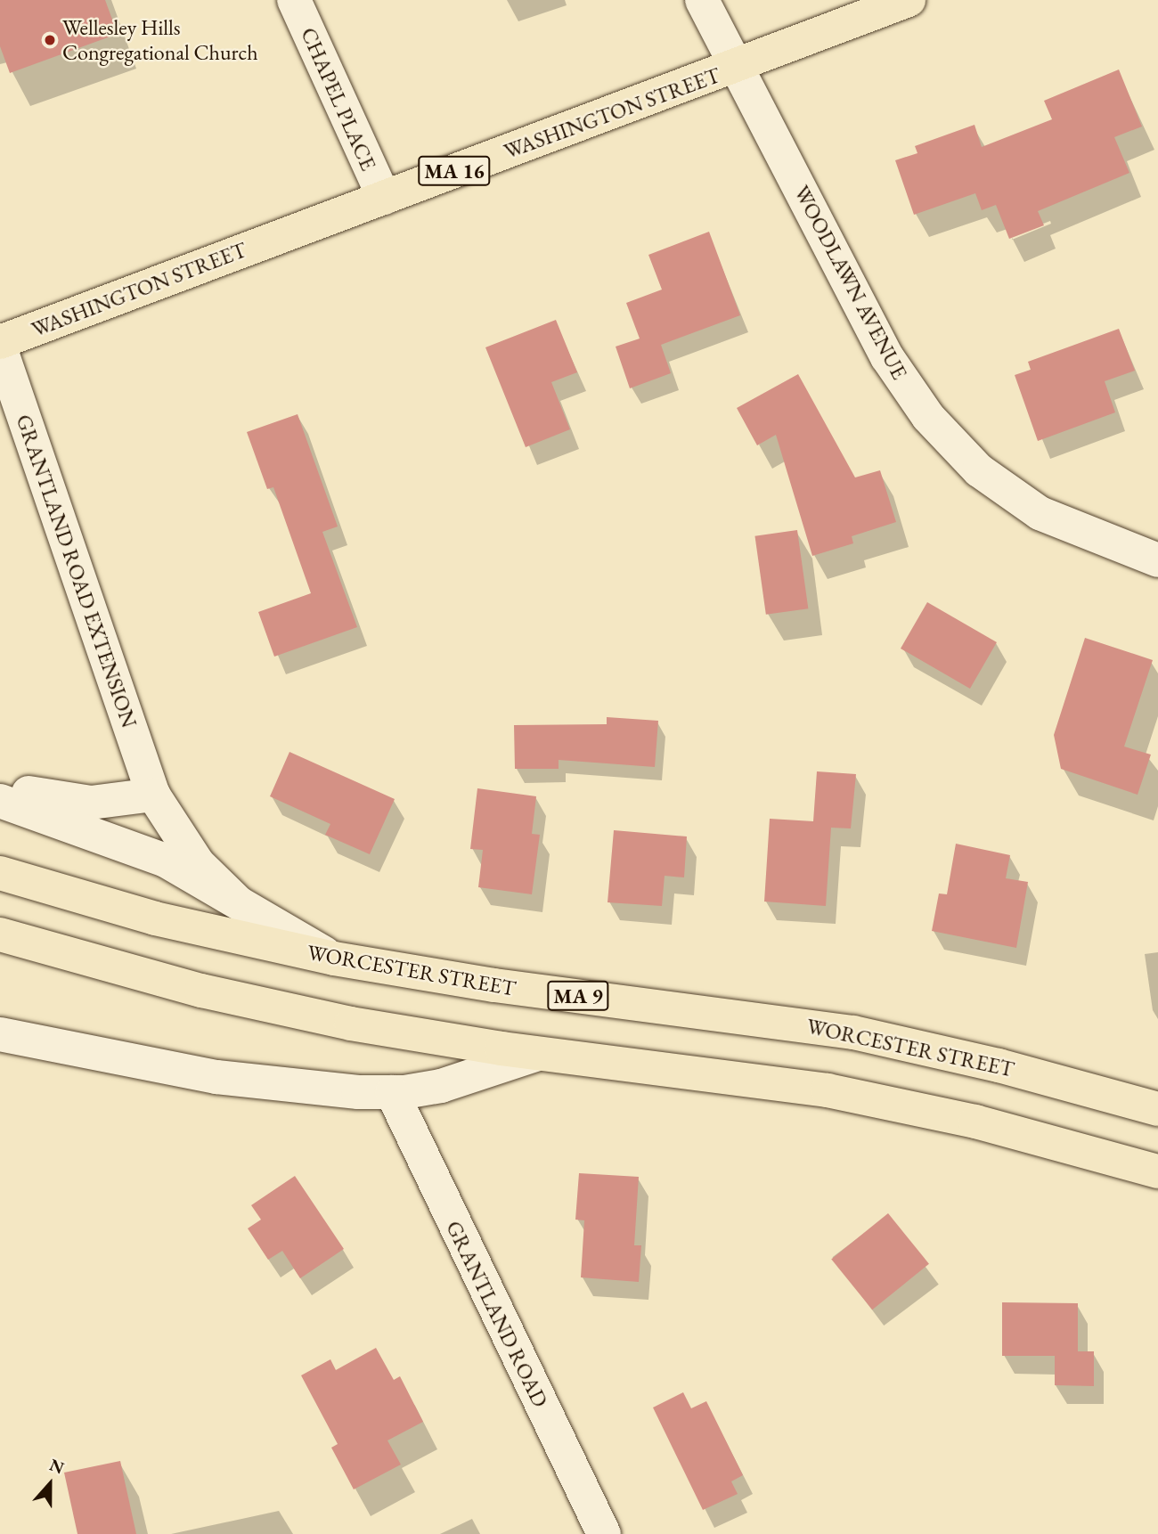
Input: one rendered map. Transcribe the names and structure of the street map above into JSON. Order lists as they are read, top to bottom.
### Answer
{
  "streets": {
    "main road": [
      "WASHINGTON STREET",
      "MA 16",
      "WORCESTER STREET",
      "MA 9"
    ],
    "street": [
      "CHAPEL PLACE",
      "WOODLAWN AVENUE",
      "GRANTLAND ROAD EXTENSION",
      "GRANTLAND ROAD"
    ]
  },
  "crossings": [
    ["CHAPEL PLACE", "WASHINGTON STREET"],
    ["WASHINGTON STREET", "WOODLAWN AVENUE"]
  ],
  "places": ["Wellesley Hills Congregational Church"],
  "north": "top"
}
